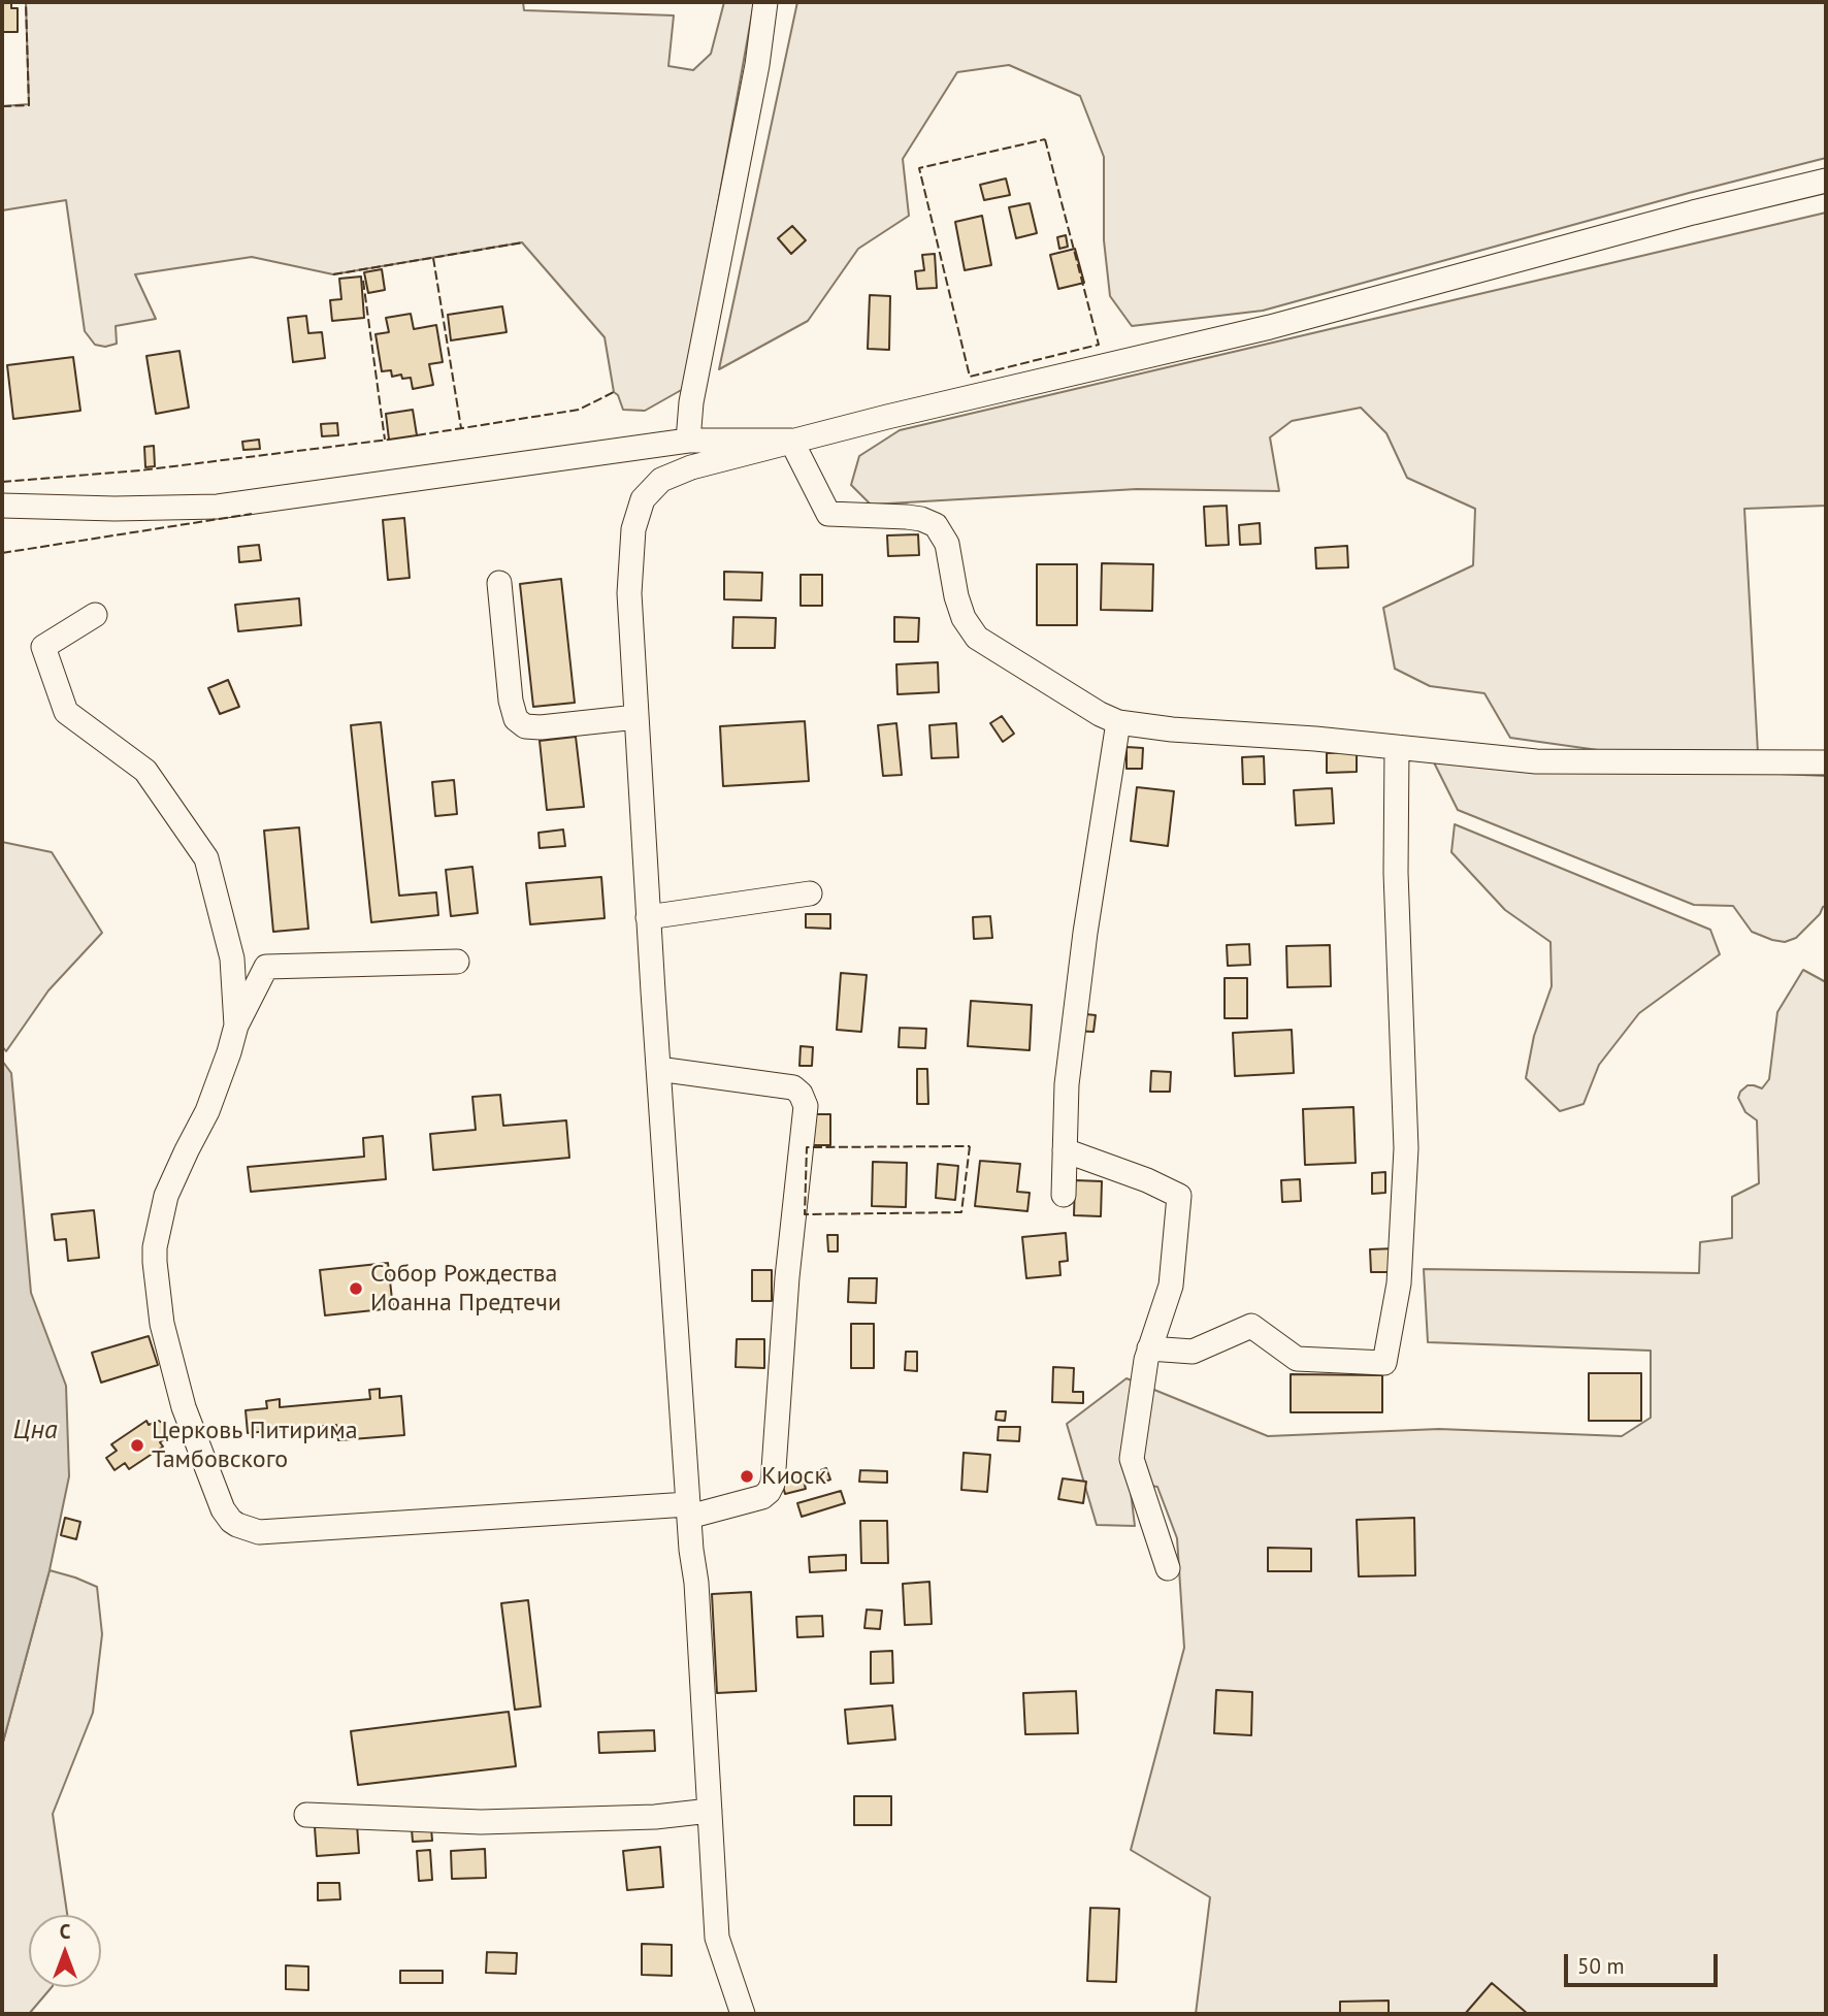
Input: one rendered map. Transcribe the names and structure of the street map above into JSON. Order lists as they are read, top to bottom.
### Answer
{
  "water": ["Цна"],
  "places": ["Собор Рождества Иоанна Предтечи", "Церковь Питирима Тамбовского", "Киоск"],
  "scale_bar": "50 m",
  "north": "top"
}
